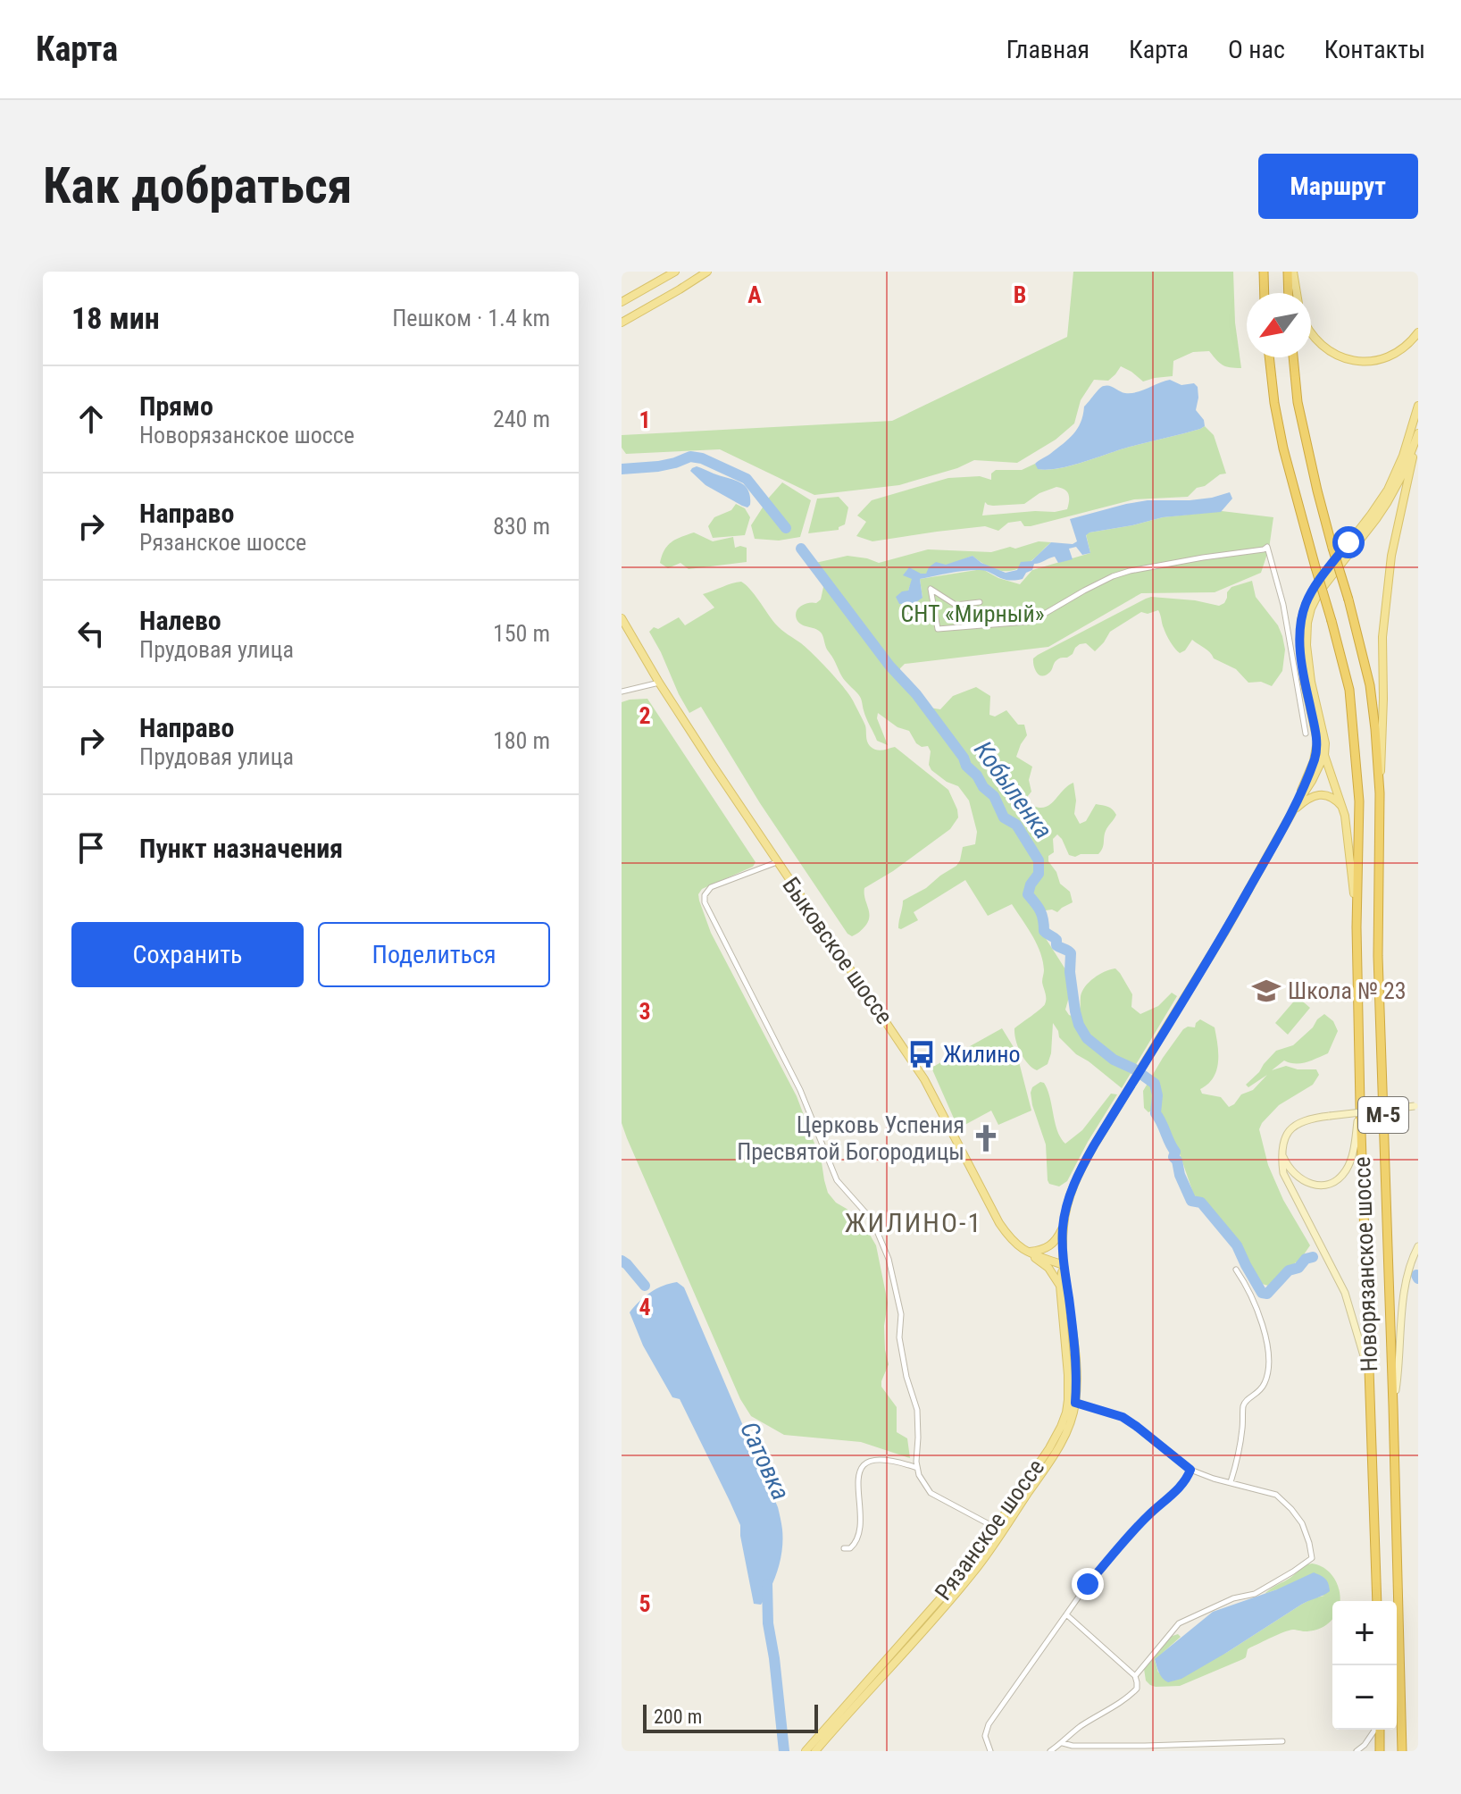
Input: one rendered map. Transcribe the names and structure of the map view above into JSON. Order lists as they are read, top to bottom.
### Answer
{
  "streets": {
    "highway": ["М-5", "Новорязанское шоссе"],
    "main road": ["Быковское шоссе", "Рязанское шоссе"]
  },
  "crossings": [
    ["Быковское шоссе", "Рязанское шоссе"],
    ["М-5", "Новорязанское шоссе"],
    ["Новорязанское шоссе", "Рязанское шоссе"]
  ],
  "districts": ["ЖИЛИНО-1"],
  "water": ["Кобыленка", "Сатовка"],
  "parks": ["СНТ «Мирный»"],
  "places": {
    "school or university": ["Школа № 23"],
    "bus stop": ["Жилино"],
    "church": ["Церковь Успения Пресвятой Богородицы"]
  },
  "scale_bar": "200 m",
  "north": "bottom left",
  "page": {
    "header": "Карта",
    "nav": [
      "Главная",
      "Карта",
      "О нас",
      "Контакты"
    ],
    "buttons": [
      "Маршрут",
      ["Сохранить", "Поделиться"]
    ],
    "title": "Как добраться",
    "heading": ["18 мин", "Пешком · 1.4 km"],
    "list": [
      ["Прямо", "Новорязанское шоссе", "240 m"],
      ["Направо", "Рязанское шоссе", "830 m"],
      ["Налево", "Прудовая улица", "150 m"],
      ["Направо", "Прудовая улица", "180 m"],
      "Пункт назначения"
    ],
    "map_buttons": ["+", "−"],
    "scale": "200 m"
  },
  "grid": {
    "columns": ["A", "B"],
    "rows": [
      "1",
      "2",
      "3",
      "4",
      "5"
    ]
  }
}
